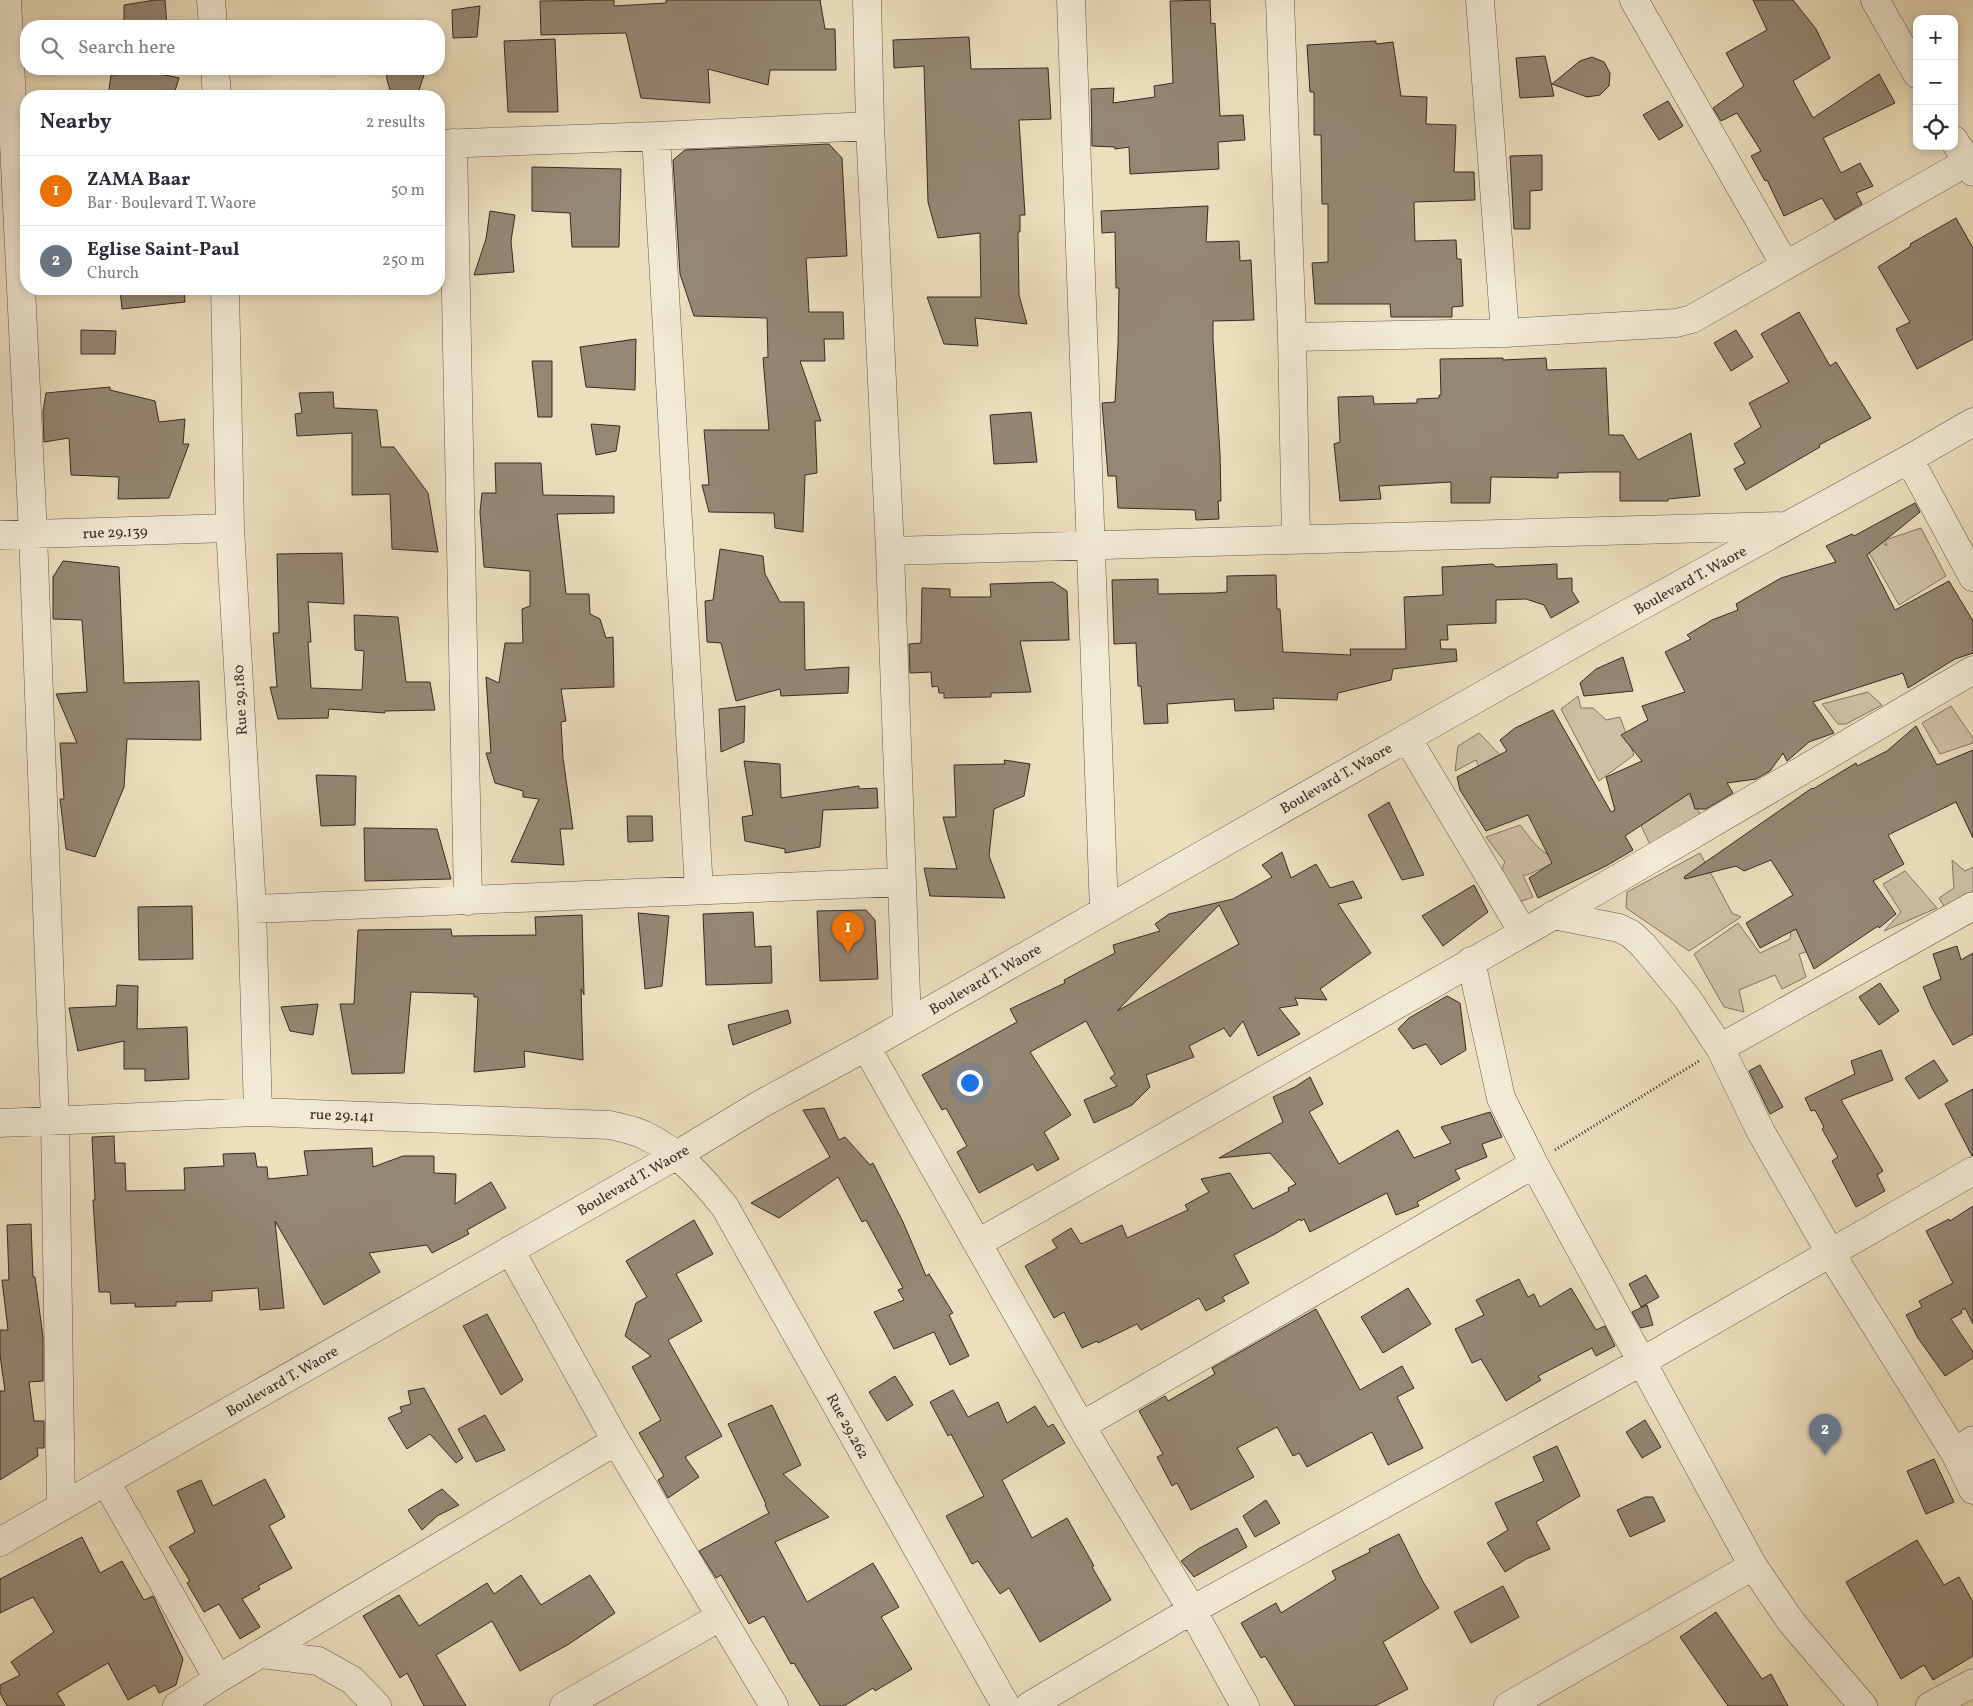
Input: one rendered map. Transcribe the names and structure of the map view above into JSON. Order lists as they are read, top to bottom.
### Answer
{
  "streets": {
    "street": [
      "rue 29.139",
      "Boulevard T. Waore",
      "Rue 29.180",
      "rue 29.141",
      "Rue 29.262"
    ]
  },
  "crossings": [
    ["rue 29.139", "Rue 29.180"],
    ["Boulevard T. Waore", "rue 29.141"],
    ["Boulevard T. Waore", "Rue 29.262"],
    ["Rue 29.180", "rue 29.141"],
    ["rue 29.141", "Rue 29.262"]
  ],
  "page": {
    "map_buttons": ["+", "−"],
    "search": "Search here",
    "heading": ["Nearby", "2 results"],
    "list": [
      {
        "mark": "1",
        "name": "ZAMA Baar",
        "note": "Bar · Boulevard T. Waore",
        "value": "50 m"
      },
      {
        "mark": "2",
        "name": "Eglise Saint-Paul",
        "note": "Church",
        "value": "250 m"
      }
    ],
    "pins": ["1", "2"]
  }
}
